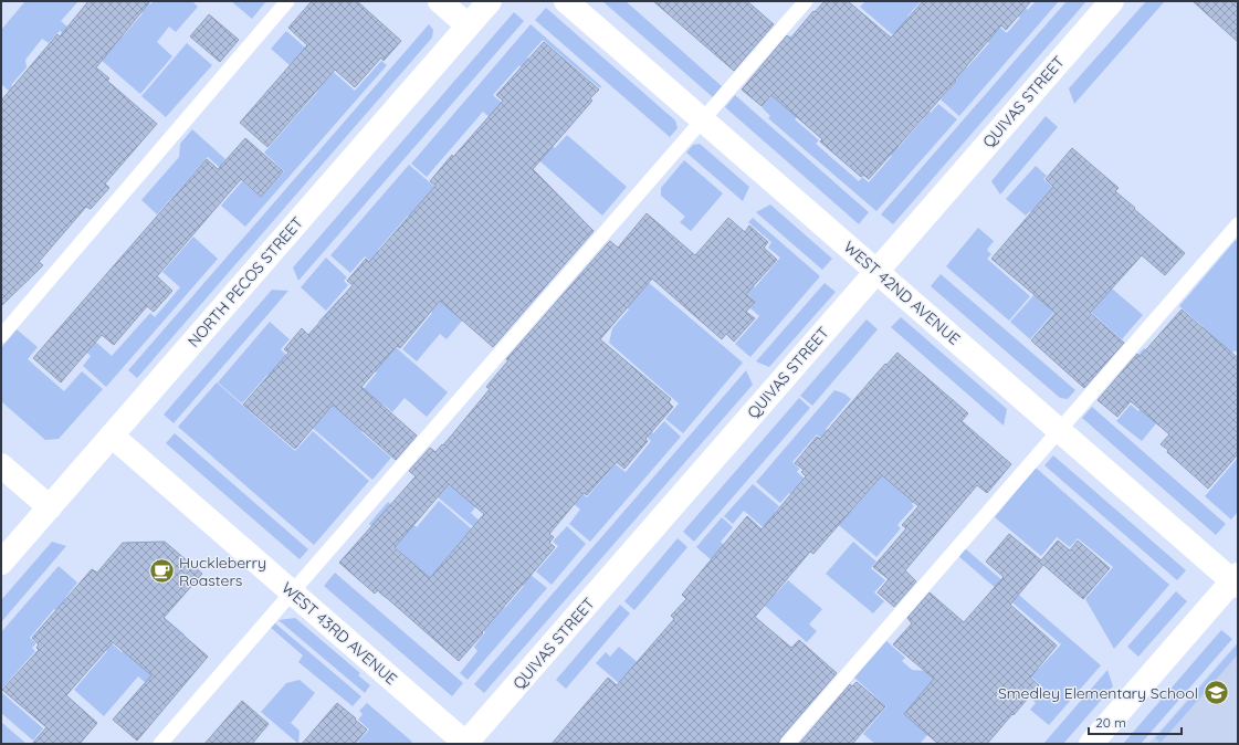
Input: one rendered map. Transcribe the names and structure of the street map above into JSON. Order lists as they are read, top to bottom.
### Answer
{
  "streets": {
    "street": [
      "QUIVAS STREET",
      "NORTH PECOS STREET",
      "WEST 42ND AVENUE",
      "WEST 43RD AVENUE"
    ]
  },
  "crossings": [
    ["QUIVAS STREET", "WEST 42ND AVENUE"],
    ["QUIVAS STREET", "WEST 43RD AVENUE"],
    ["NORTH PECOS STREET", "WEST 43RD AVENUE"]
  ],
  "places": {
    "cafe": ["Huckleberry Roasters"],
    "school or university": ["Smedley Elementary School"]
  },
  "scale_bar": "20 m"
}
